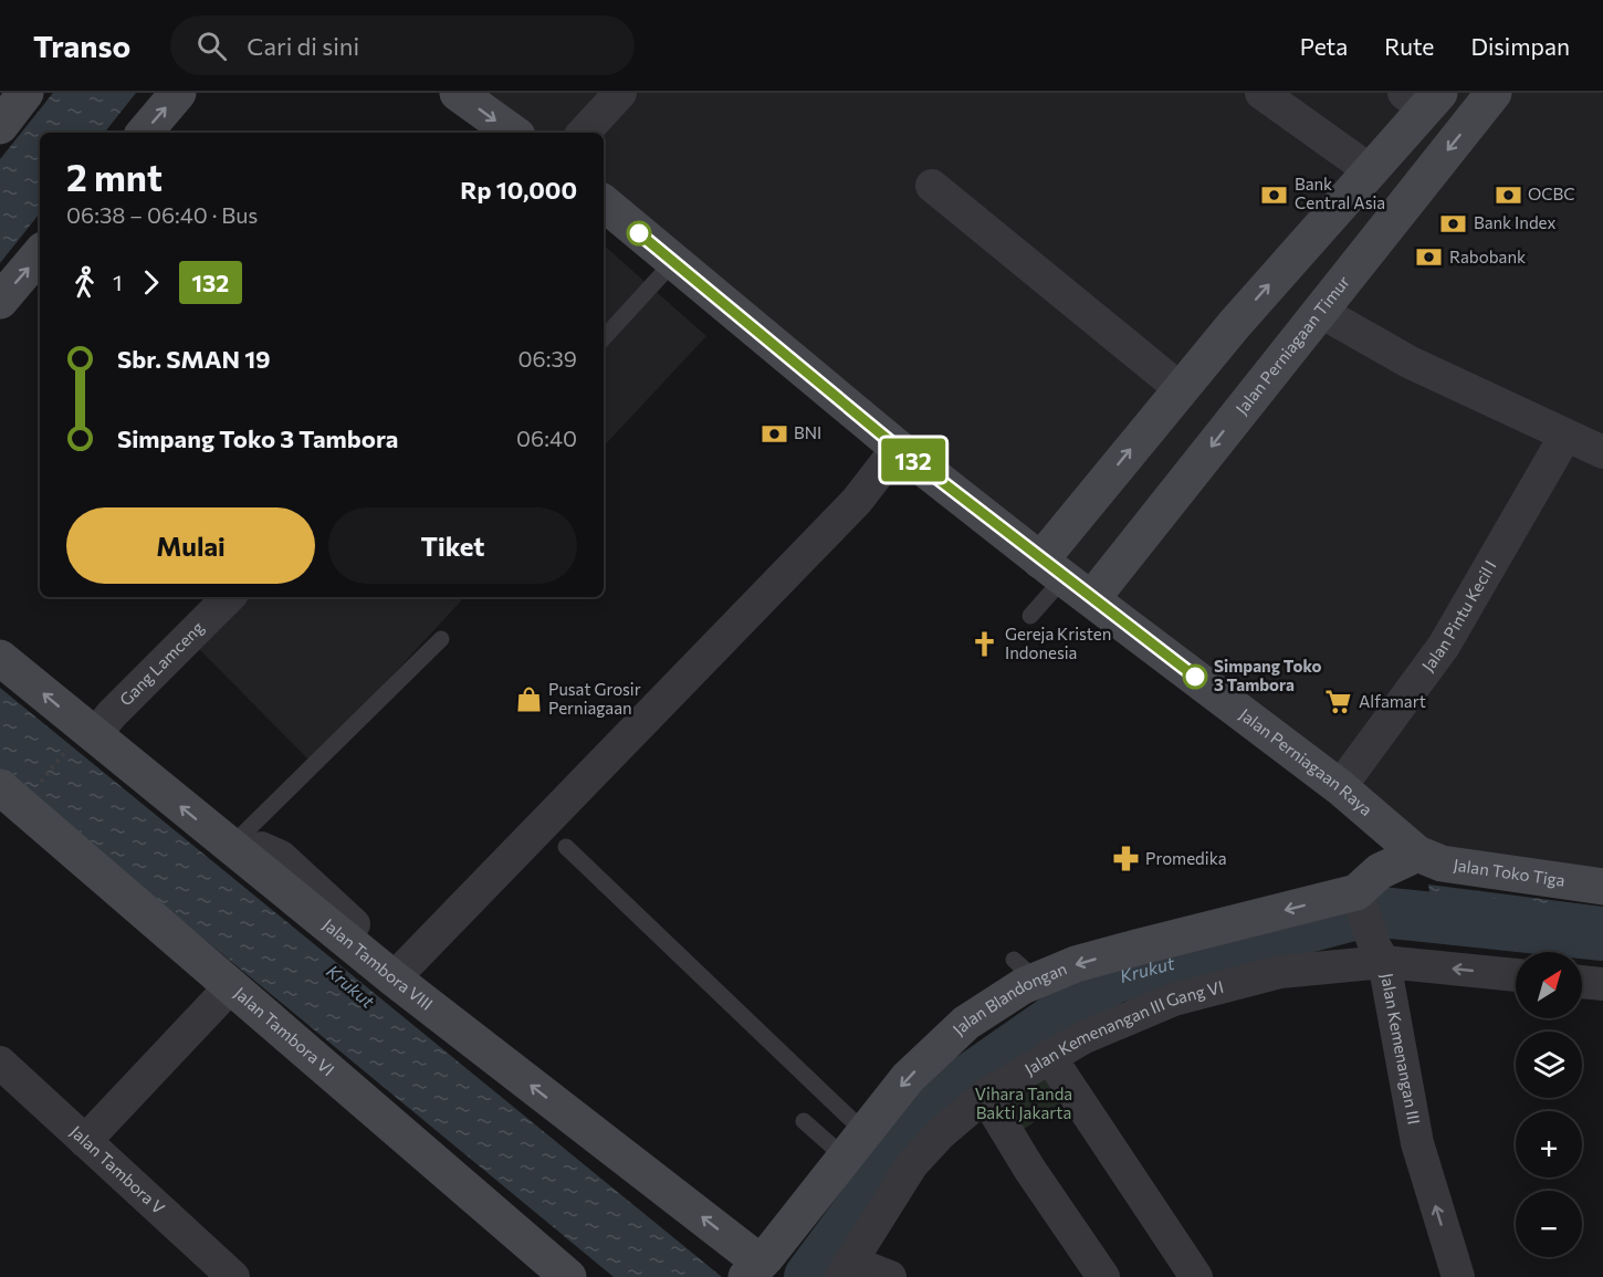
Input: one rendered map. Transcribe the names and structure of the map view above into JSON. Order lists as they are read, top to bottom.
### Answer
{
  "streets": {
    "street": [
      "Jalan Perniagaan Timur",
      "Jalan Pintu Kecil I",
      "Gang Lamceng",
      "Jalan Perniagaan Raya",
      "Jalan Toko Tiga",
      "Jalan Tambora VIII",
      "Jalan Blandongan",
      "Jalan Kemenangan III Gang VI",
      "Jalan Tambora VI",
      "Jalan Kemenangan III",
      "Jalan Tambora V"
    ]
  },
  "crossings": [
    ["Jalan Perniagaan Timur", "Jalan Perniagaan Raya"],
    ["Jalan Pintu Kecil I", "Jalan Perniagaan Raya"],
    ["Gang Lamceng", "Jalan Tambora VIII"],
    ["Jalan Perniagaan Raya", "Jalan Toko Tiga"],
    ["Jalan Tambora VIII", "Jalan Blandongan"],
    ["Jalan Blandongan", "Jalan Kemenangan III"],
    ["Jalan Kemenangan III Gang VI", "Jalan Kemenangan III"]
  ],
  "one_way": ["Jalan Tambora VIII", "Jalan Blandongan"],
  "water": ["Krukut"],
  "parks": ["Vihara Tanda Bakti Jakarta"],
  "places": {
    "bank": [
      "Bank Central Asia",
      "OCBC",
      "Bank Index",
      "Rabobank",
      "BNI"
    ],
    "church": ["Gereja Kristen Indonesia"],
    "other": ["Simpang Toko 3 Tambora"],
    "shop": ["Pusat Grosir Perniagaan"],
    "supermarket": ["Alfamart"],
    "pharmacy": ["Promedika"]
  },
  "lines": ["bus line 132"],
  "north": "top right",
  "page": {
    "header": "Transo",
    "search": "Cari di sini",
    "nav": ["Peta", "Rute", "Disimpan"],
    "on_map": "132",
    "heading": ["2 mnt", "06:38 – 06:40 · Bus", "Rp 10,000"],
    "legs": ["1", "132"],
    "list": [
      {
        "name": "Sbr. SMAN 19",
        "value": "06:39"
      },
      {
        "name": "Simpang Toko 3 Tambora",
        "value": "06:40"
      }
    ],
    "buttons": ["Mulai", "Tiket"],
    "map_buttons": ["+", "−"]
  }
}
